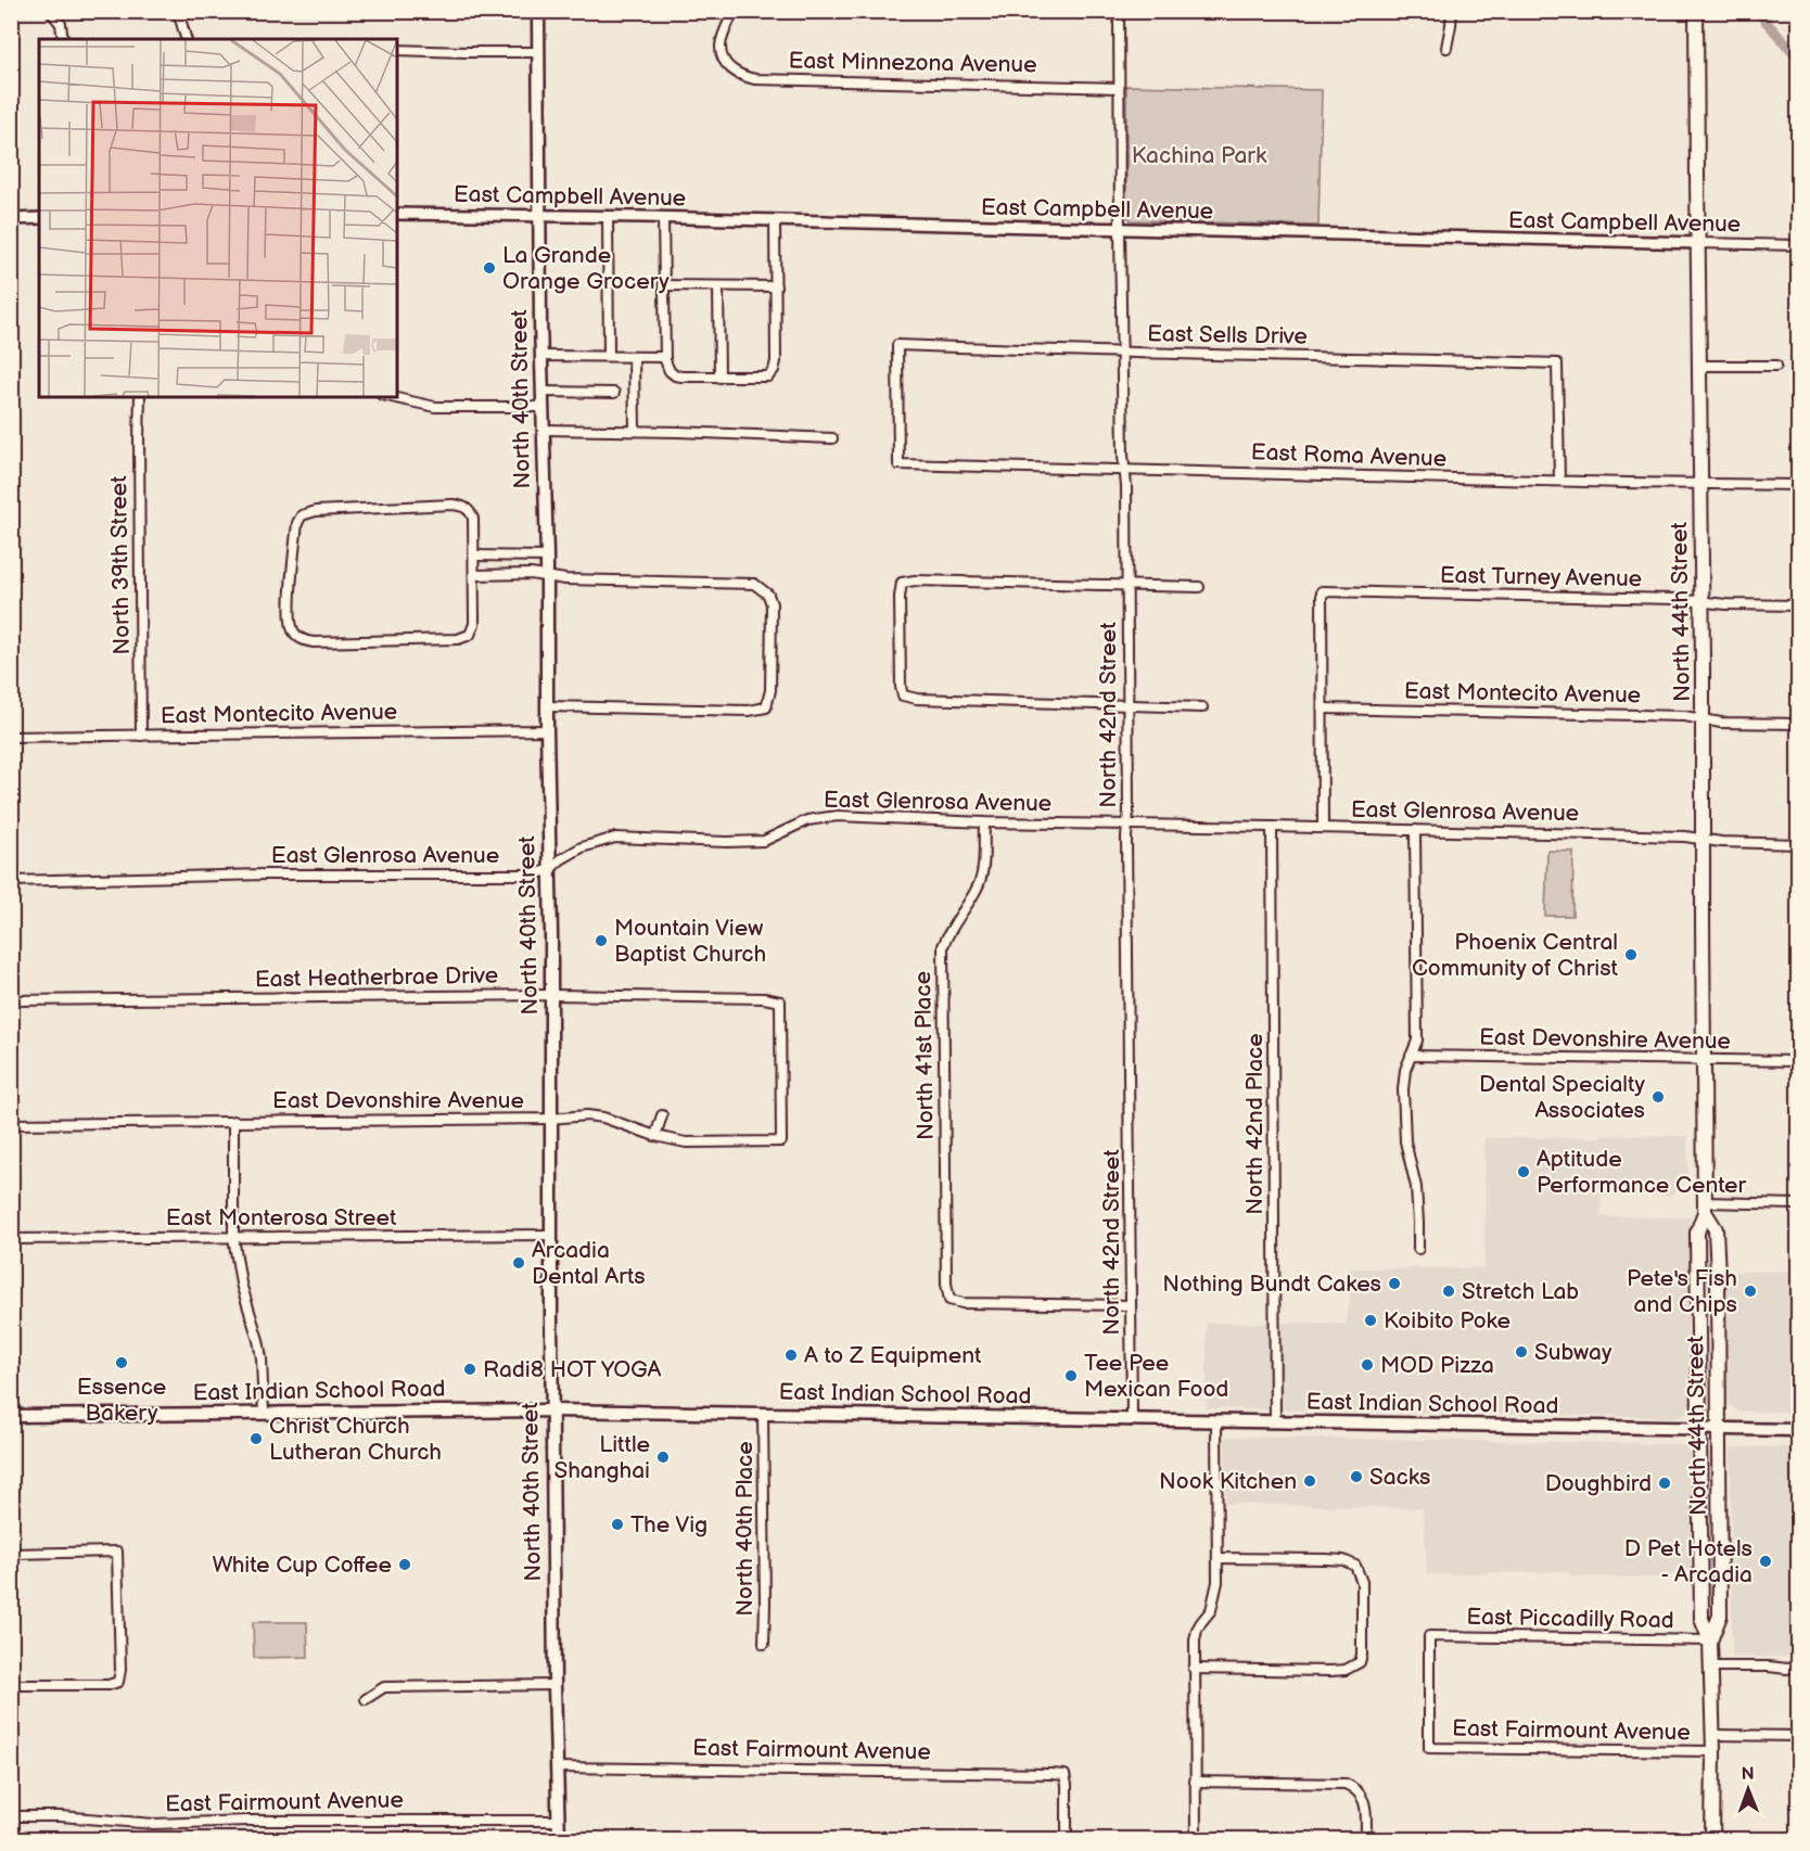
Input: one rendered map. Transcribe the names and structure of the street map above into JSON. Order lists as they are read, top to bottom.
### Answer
{
  "streets": {
    "main road": ["North 40th Street", "North 44th Street", "East Indian School Road"],
    "street": [
      "East Minnezona Avenue",
      "East Campbell Avenue",
      "East Sells Drive",
      "East Roma Avenue",
      "North 39th Street",
      "East Turney Avenue",
      "East Montecito Avenue",
      "North 42nd Street",
      "East Glenrosa Avenue",
      "East Heatherbrae Drive",
      "East Devonshire Avenue",
      "North 41st Place",
      "North 42nd Place",
      "East Monterosa Street",
      "North 40th Place",
      "East Piccadilly Road",
      "East Fairmount Avenue"
    ]
  },
  "crossings": [
    ["East Minnezona Avenue", "North 42nd Street"],
    ["East Campbell Avenue", "North 40th Street"],
    ["East Campbell Avenue", "North 44th Street"],
    ["East Campbell Avenue", "North 42nd Street"],
    ["East Sells Drive", "East Roma Avenue"],
    ["East Sells Drive", "North 42nd Street"],
    ["North 40th Street", "East Montecito Avenue"],
    ["North 40th Street", "East Glenrosa Avenue"],
    ["North 40th Street", "East Heatherbrae Drive"],
    ["North 40th Street", "East Devonshire Avenue"],
    ["North 40th Street", "East Monterosa Street"],
    ["North 40th Street", "East Indian School Road"],
    ["North 40th Street", "East Fairmount Avenue"],
    ["East Roma Avenue", "North 44th Street"],
    ["East Roma Avenue", "North 42nd Street"],
    ["North 39th Street", "East Montecito Avenue"],
    ["East Turney Avenue", "North 44th Street"],
    ["East Turney Avenue", "East Montecito Avenue"],
    ["North 44th Street", "East Montecito Avenue"],
    ["North 44th Street", "East Glenrosa Avenue"],
    ["North 44th Street", "East Devonshire Avenue"],
    ["North 44th Street", "East Indian School Road"],
    ["North 44th Street", "East Piccadilly Road"],
    ["North 44th Street", "East Fairmount Avenue"],
    ["North 42nd Street", "East Glenrosa Avenue"],
    ["North 42nd Street", "North 41st Place"],
    ["North 42nd Street", "East Indian School Road"],
    ["East Glenrosa Avenue", "North 41st Place"],
    ["East Glenrosa Avenue", "North 42nd Place"],
    ["East Heatherbrae Drive", "East Devonshire Avenue"],
    ["North 42nd Place", "East Indian School Road"],
    ["East Indian School Road", "North 40th Place"],
    ["East Piccadilly Road", "East Fairmount Avenue"]
  ],
  "parks": ["Kachina Park"],
  "places": [
    "La Grande Orange Grocery",
    "Mountain View Baptist Church",
    "Phoenix Central Community of Christ",
    "Dental Specialty Associates",
    "Aptitude Performance Center",
    "Arcadia Dental Arts",
    "Nothing Bundt Cakes",
    "Stretch Lab",
    "Pete's Fish and Chips",
    "Koibito Poke",
    "Subway",
    "A to Z Equipment",
    "Essence Bakery",
    "MOD Pizza",
    "Radi8 HOT YOGA",
    "Tee Pee Mexican Food",
    "Christ Church Lutheran Church",
    "Little Shanghai",
    "Sacks",
    "Nook Kitchen",
    "Doughbird",
    "The Vig",
    "D Pet Hotels - Arcadia",
    "White Cup Coffee"
  ],
  "north": "top"
}
